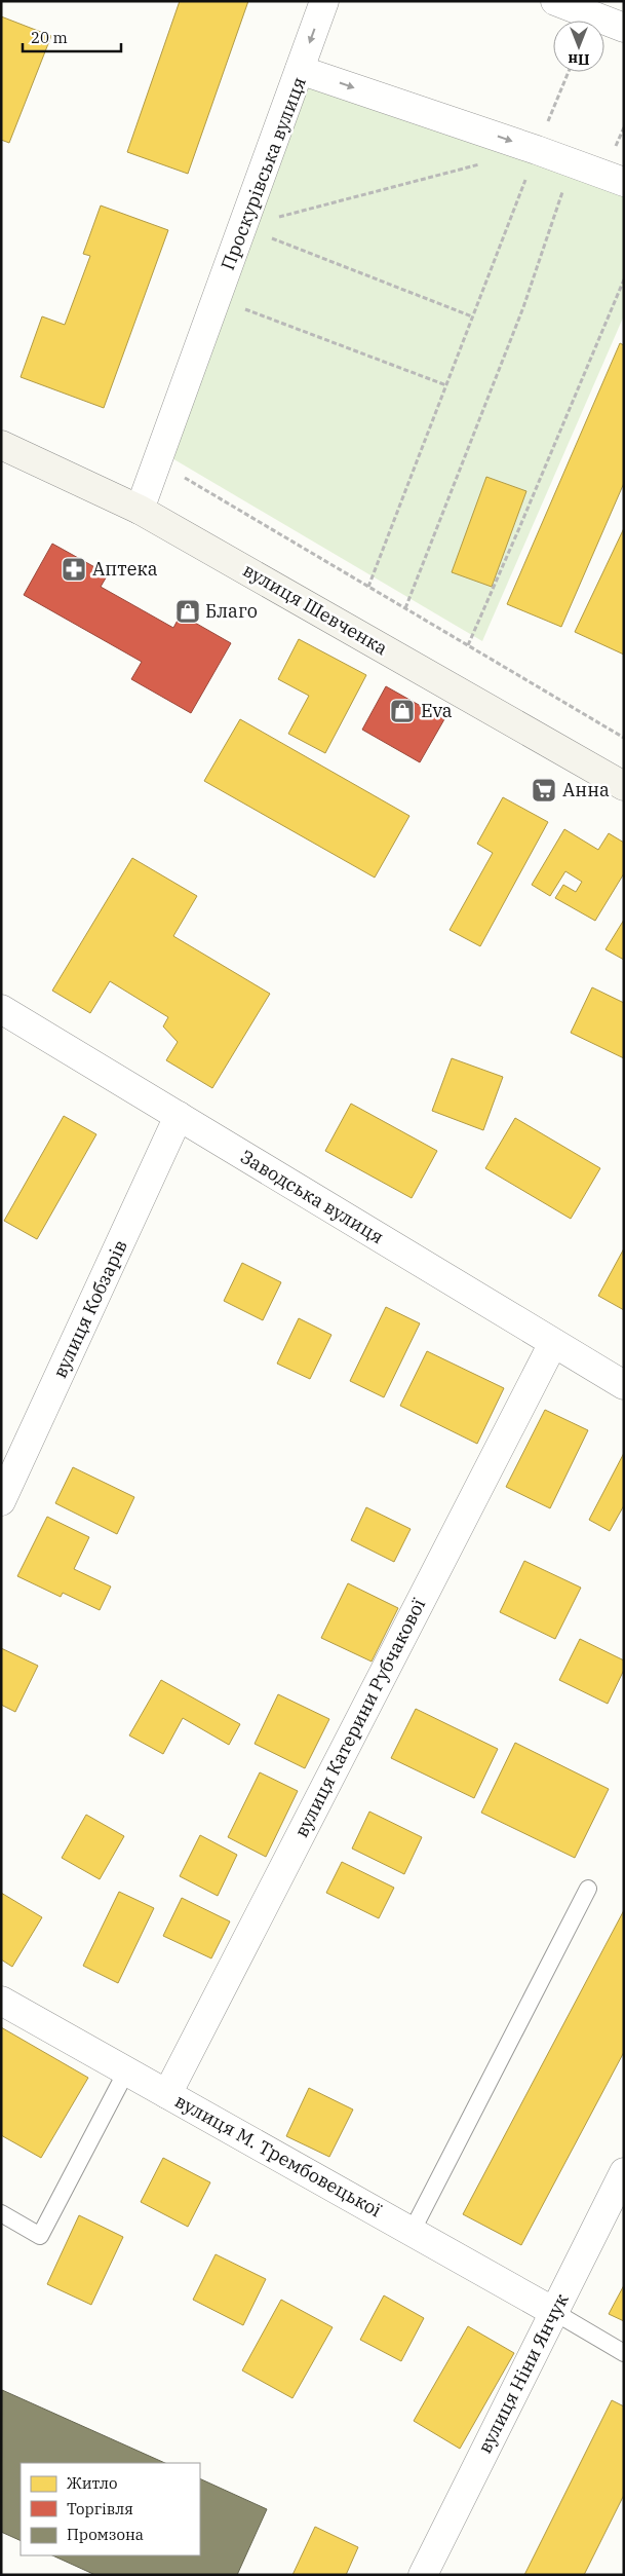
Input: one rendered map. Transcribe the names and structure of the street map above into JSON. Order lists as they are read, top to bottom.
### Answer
{
  "streets": {
    "street": [
      "Проскурівська вулиця",
      "вулиця Шевченка",
      "Заводська вулиця",
      "вулиця Кобзарів",
      "вулиця Катерини Рубчакової",
      "вулиця М. Трембовецької",
      "вулиця Ніни Янчук"
    ]
  },
  "crossings": [
    ["Проскурівська вулиця", "вулиця Шевченка"],
    ["Заводська вулиця", "вулиця Кобзарів"],
    ["Заводська вулиця", "вулиця Катерини Рубчакової"],
    ["вулиця Катерини Рубчакової", "вулиця М. Трембовецької"],
    ["вулиця М. Трембовецької", "вулиця Ніни Янчук"]
  ],
  "places": {
    "pharmacy": ["Аптека"],
    "shop": ["Благо", "Eva"],
    "supermarket": ["Анна"]
  },
  "legend": ["Житло", "Торгівля", "Промзона"],
  "scale_bar": "20 m",
  "north": "bottom"
}
